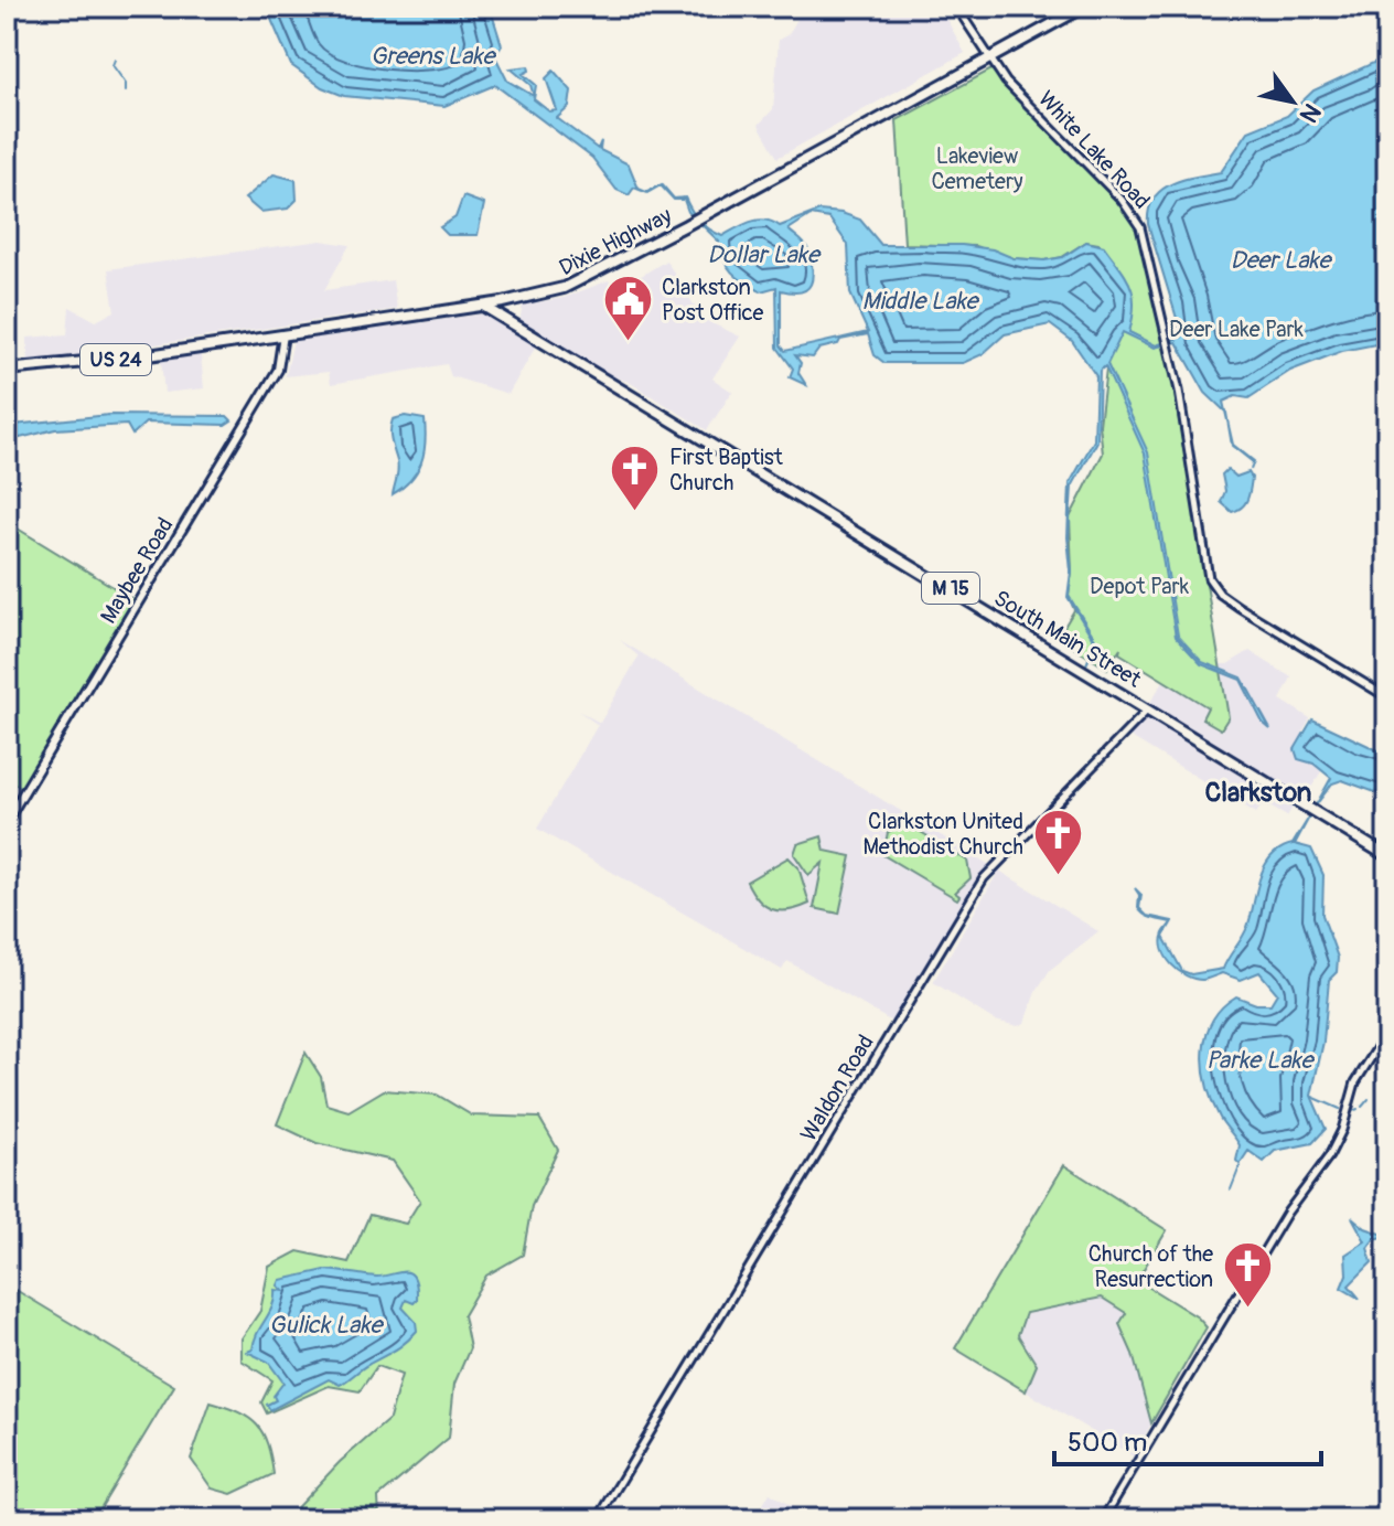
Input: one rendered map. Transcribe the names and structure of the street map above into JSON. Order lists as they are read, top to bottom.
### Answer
{
  "streets": {
    "main road": [
      "Dixie Highway",
      "US 24",
      "Maybee Road",
      "M 15",
      "South Main Street"
    ],
    "street": ["White Lake Road", "Waldon Road"]
  },
  "crossings": [
    ["White Lake Road", "Dixie Highway"],
    ["Dixie Highway", "Maybee Road"],
    ["Dixie Highway", "South Main Street"],
    ["South Main Street", "Waldon Road"]
  ],
  "districts": ["Clarkston"],
  "water": [
    "Greens Lake",
    "Dollar Lake",
    "Deer Lake",
    "Middle Lake",
    "Parke Lake",
    "Gulick Lake"
  ],
  "parks": ["Lakeview Cemetery", "Deer Lake Park", "Depot Park"],
  "places": {
    "public building": ["Clarkston Post Office"],
    "church": ["First Baptist Church", "Clarkston United Methodist Church", "Church of the Resurrection"]
  },
  "scale_bar": "500 m",
  "north": "bottom right"
}
